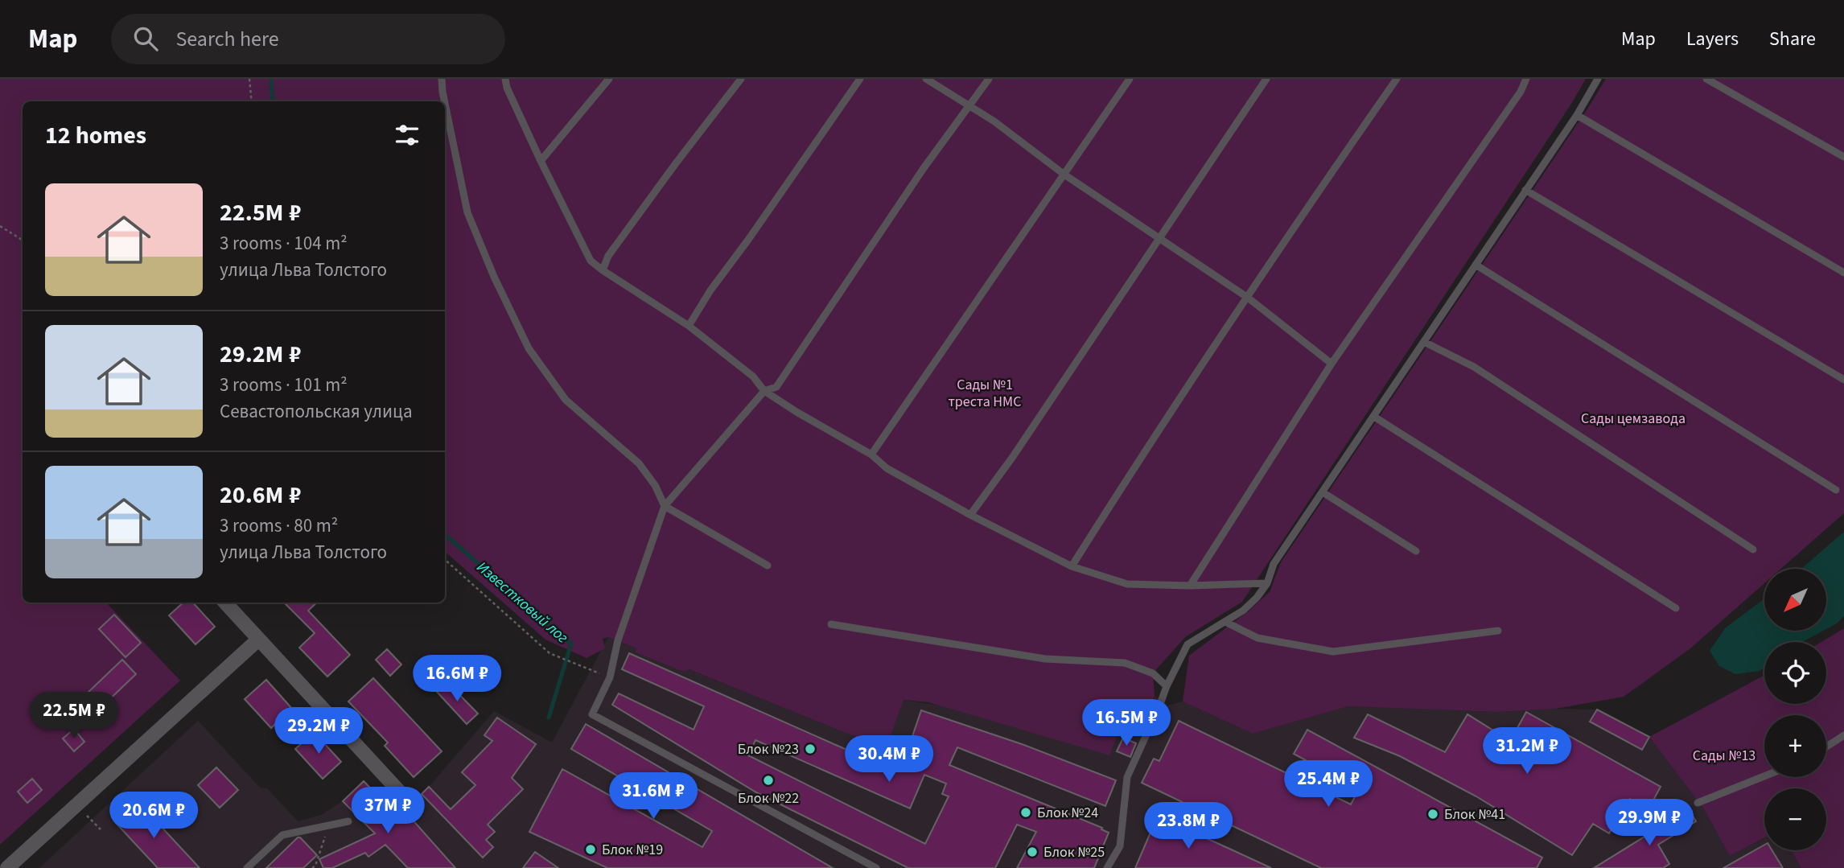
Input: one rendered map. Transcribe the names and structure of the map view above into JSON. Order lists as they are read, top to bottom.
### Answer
{
  "water": ["Известковый лог"],
  "parks": ["Сады №1 треста НМС", "Сады цемзавода", "Сады №13"],
  "places": [
    "Блок №23",
    "Блок №22",
    "Блок №24",
    "Блок №41",
    "Блок №19",
    "Блок №25"
  ],
  "north": "bottom left",
  "page": {
    "header": "Map",
    "search": "Search here",
    "nav": ["Map", "Layers", "Share"],
    "heading": "12 homes",
    "list": [
      {
        "name": "22.5M ₽",
        "note": "3 rooms · 104 m² · улица Льва Толстого"
      },
      {
        "name": "29.2M ₽",
        "note": "3 rooms · 101 m² · Севастопольская улица"
      },
      {
        "name": "20.6M ₽",
        "note": "3 rooms · 80 m² · улица Льва Толстого"
      }
    ],
    "map_buttons": ["+", "−"],
    "price": [
      "16.6M ₽",
      "22.5M ₽",
      "16.5M ₽",
      "29.2M ₽",
      "31.2M ₽",
      "30.4M ₽",
      "25.4M ₽",
      "31.6M ₽",
      "37M ₽",
      "20.6M ₽",
      "29.9M ₽",
      "23.8M ₽"
    ]
  }
}
